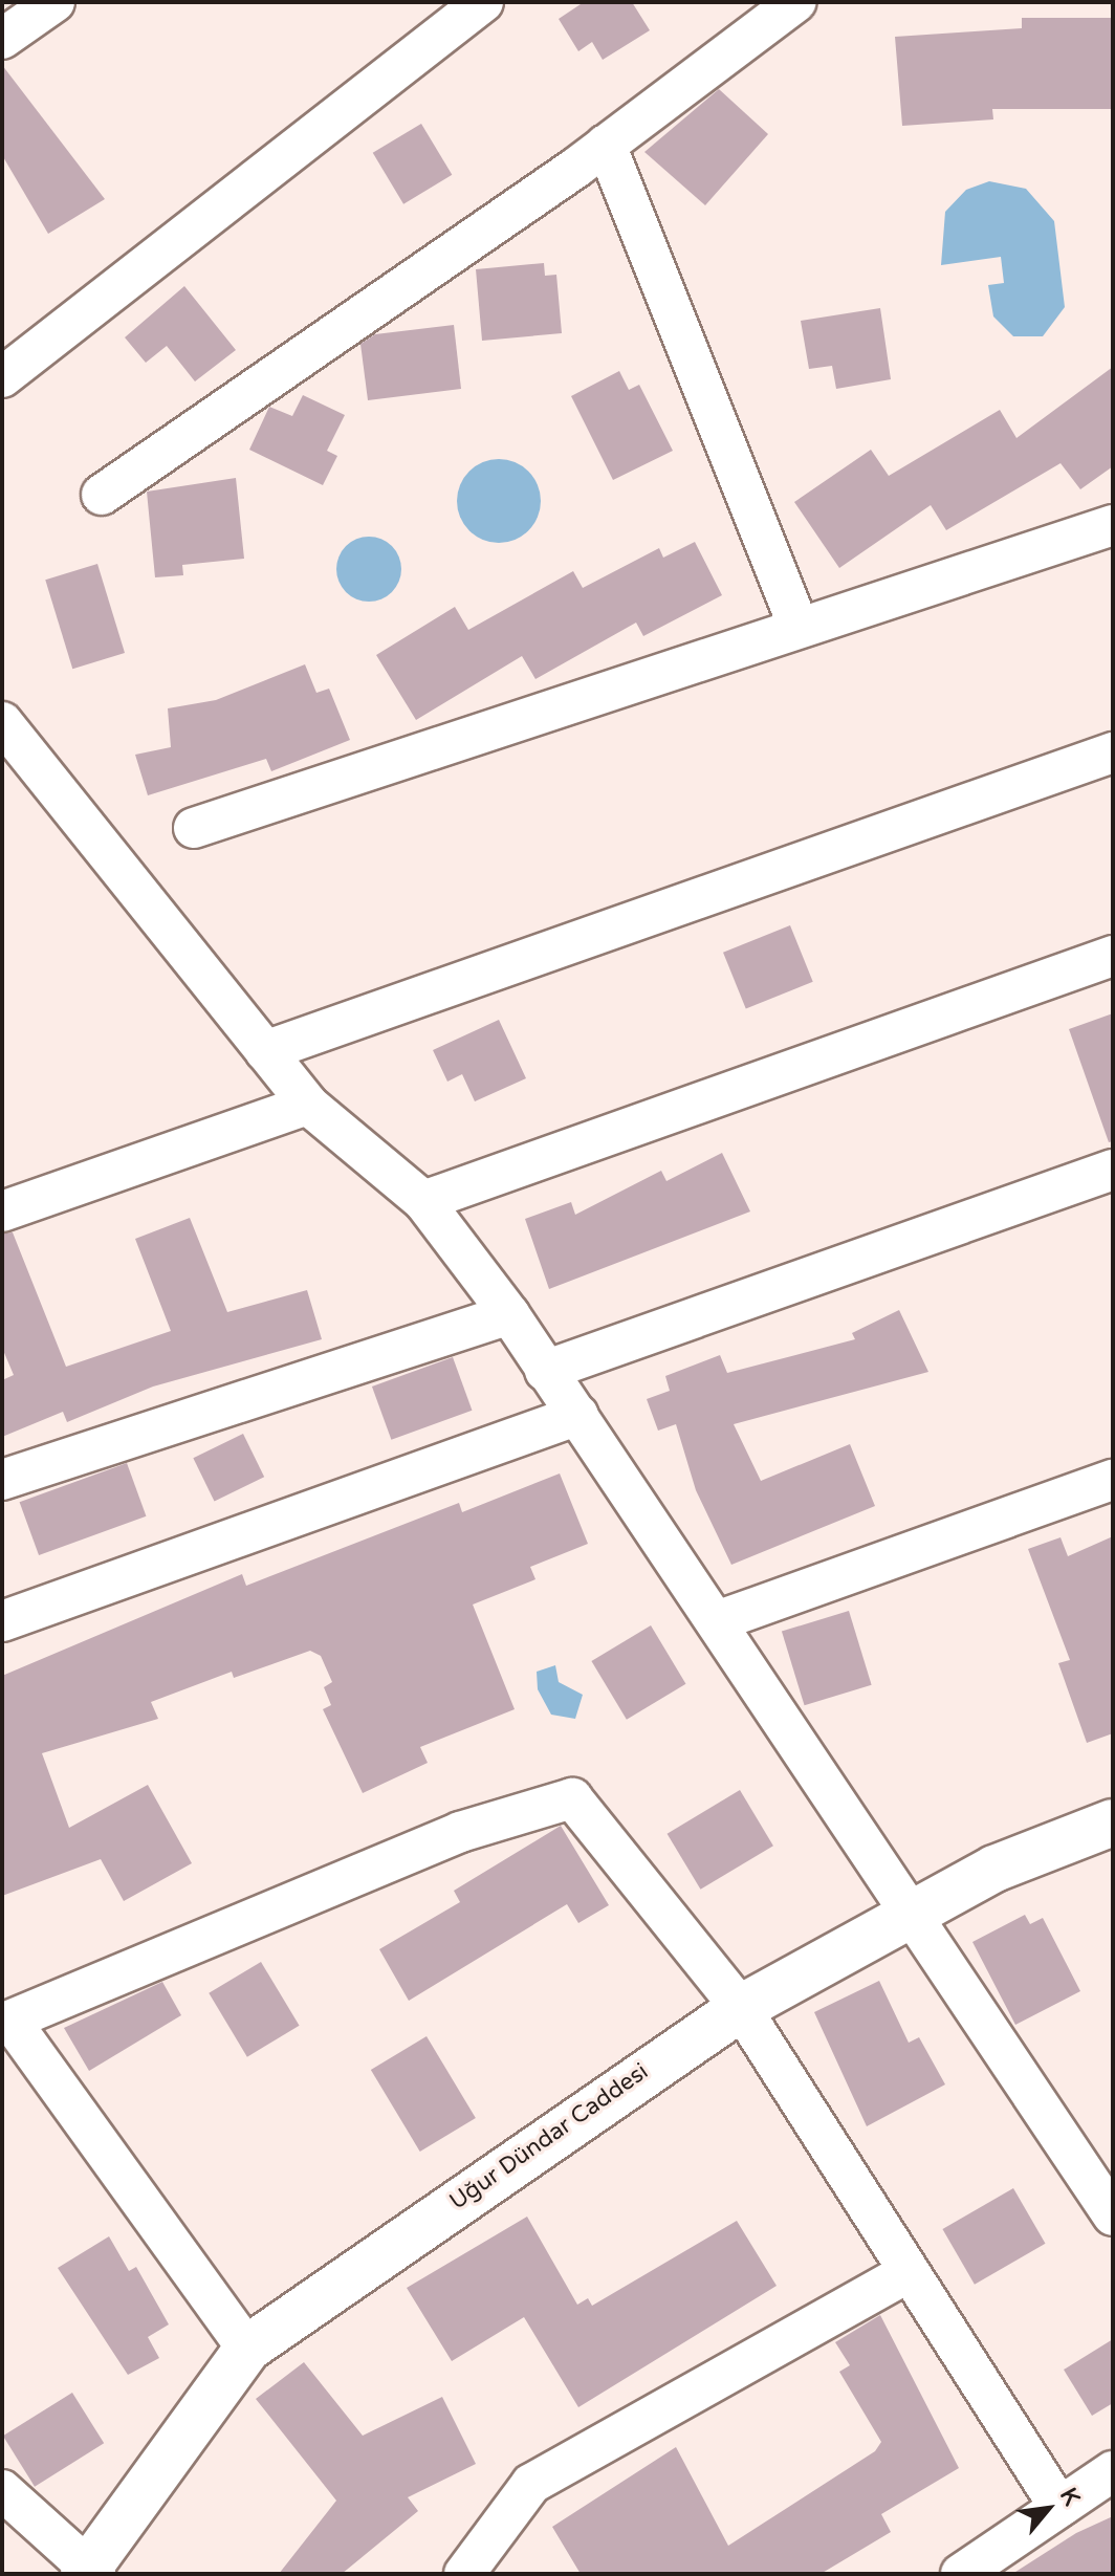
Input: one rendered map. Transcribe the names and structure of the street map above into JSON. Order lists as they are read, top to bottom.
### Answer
{
  "streets": {
    "street": ["Uğur Dündar Caddesi"]
  },
  "north": "top right"
}
